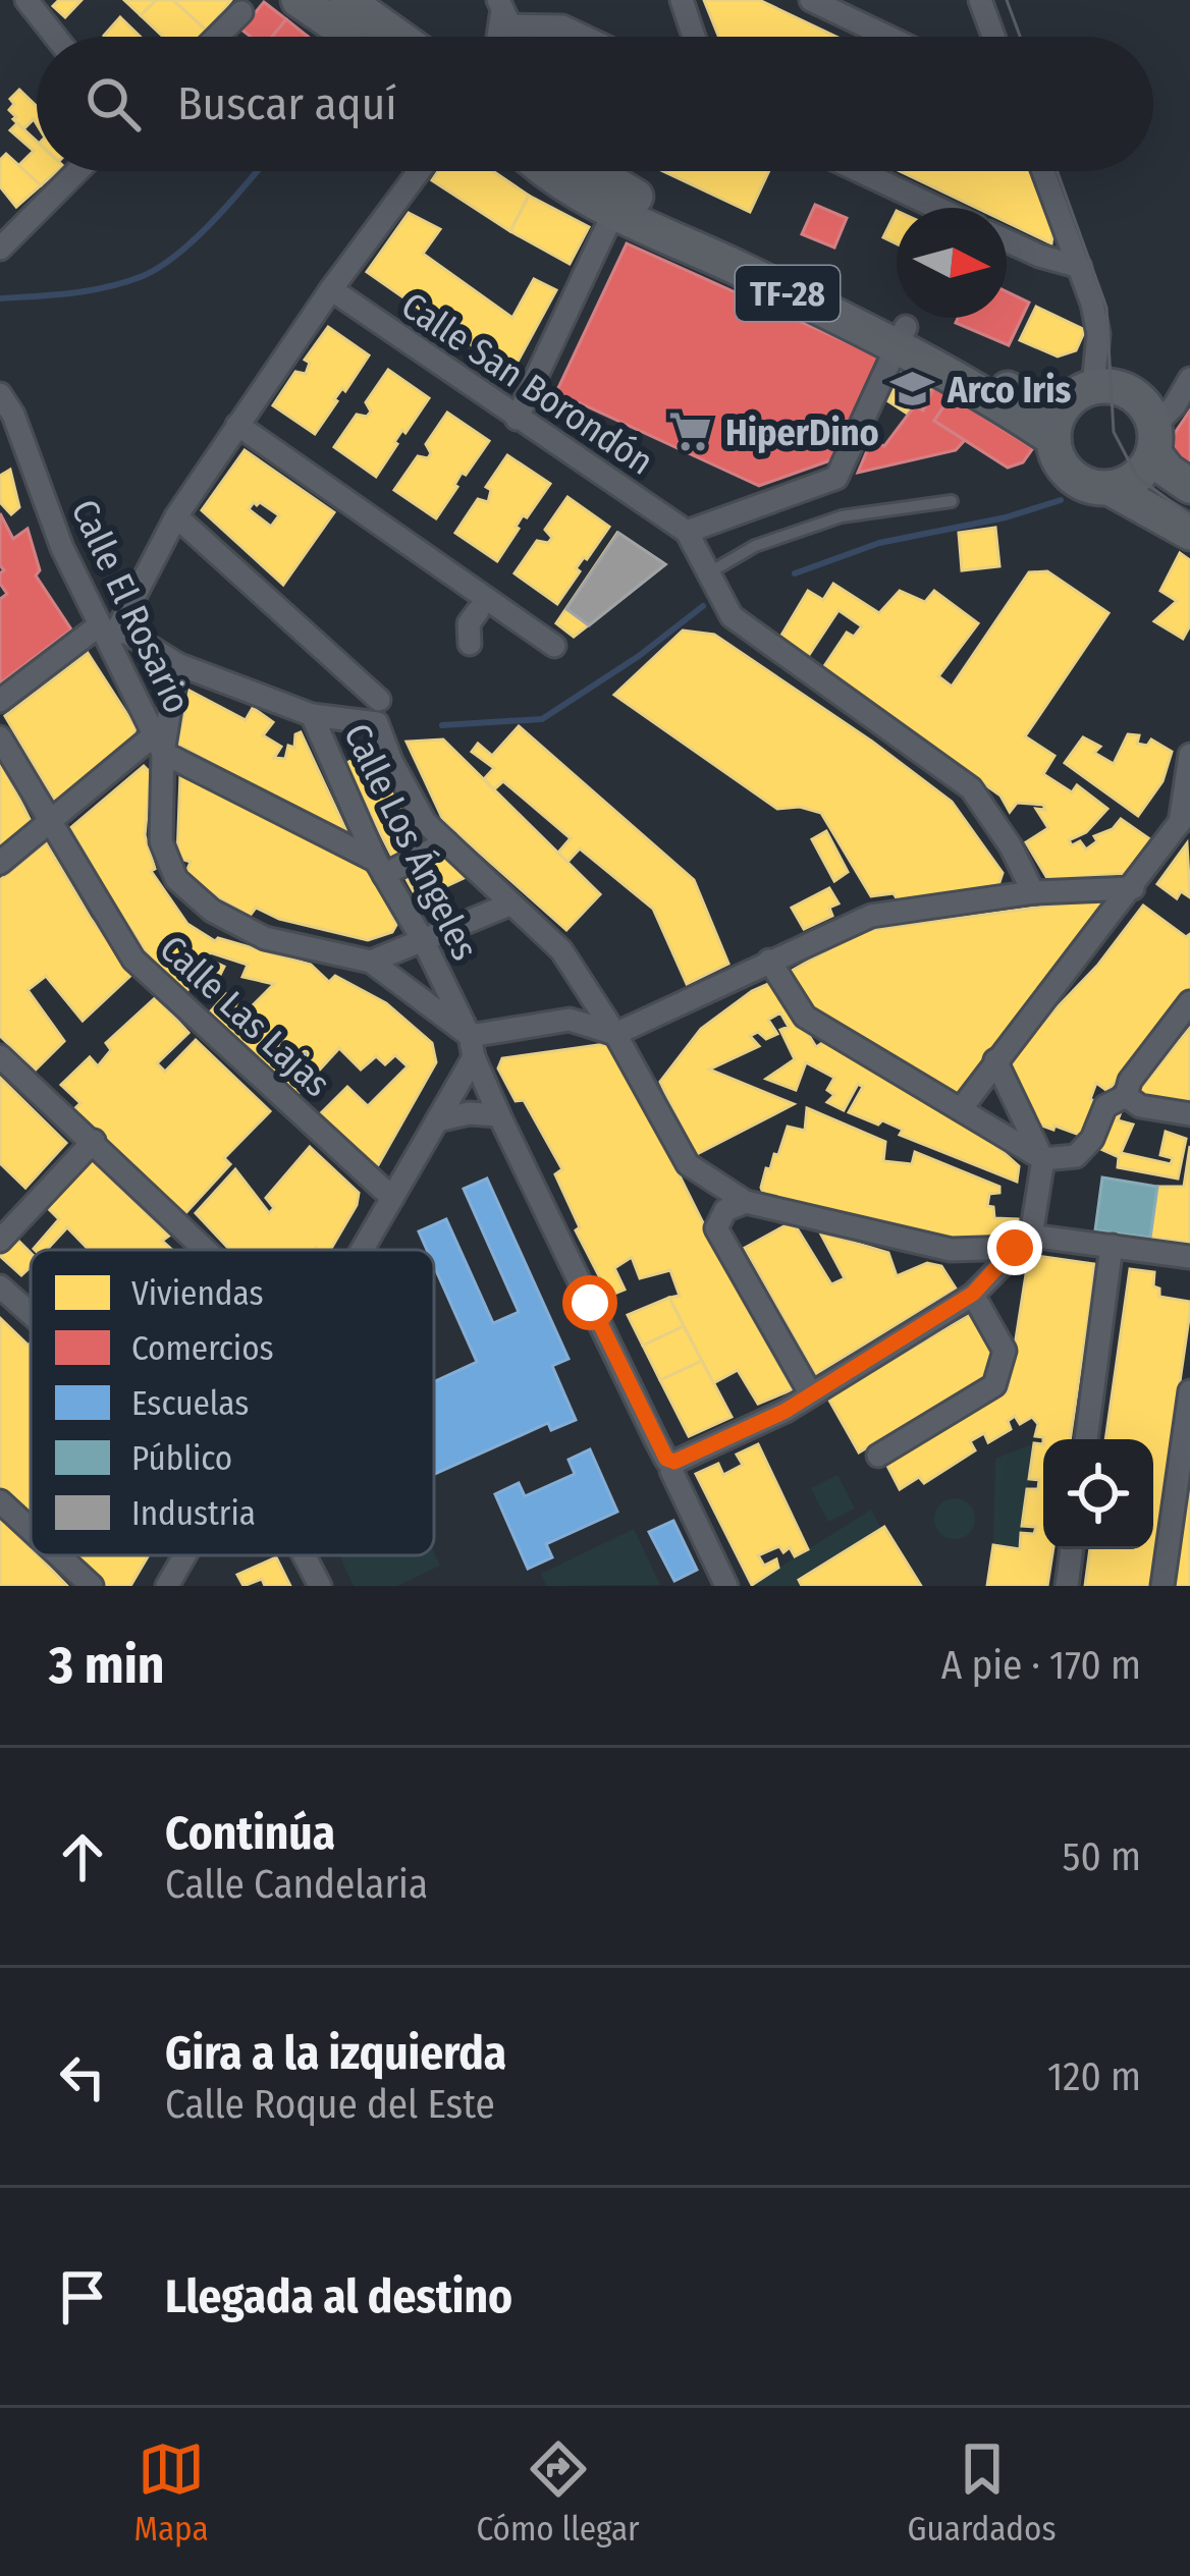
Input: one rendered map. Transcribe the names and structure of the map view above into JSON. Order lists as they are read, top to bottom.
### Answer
{
  "streets": {
    "main road": ["TF-28"],
    "street": [
      "Calle San Borondón",
      "Calle El Rosario",
      "Calle Los Ángeles",
      "Calle Las Lajas"
    ]
  },
  "crossings": [
    ["Calle El Rosario", "Calle Los Ángeles"]
  ],
  "places": {
    "school or university": ["Arco Iris"],
    "supermarket": ["HiperDino"]
  },
  "legend": [
    "Viviendas",
    "Comercios",
    "Escuelas",
    "Público",
    "Industria"
  ],
  "north": "right",
  "page": {
    "search": "Buscar aquí",
    "heading": ["3 min", "A pie · 170 m"],
    "list": [
      ["Continúa", "Calle Candelaria", "50 m"],
      ["Gira a la izquierda", "Calle Roque del Este", "120 m"],
      "Llegada al destino"
    ],
    "nav": ["Mapa", "Cómo llegar", "Guardados"]
  }
}
